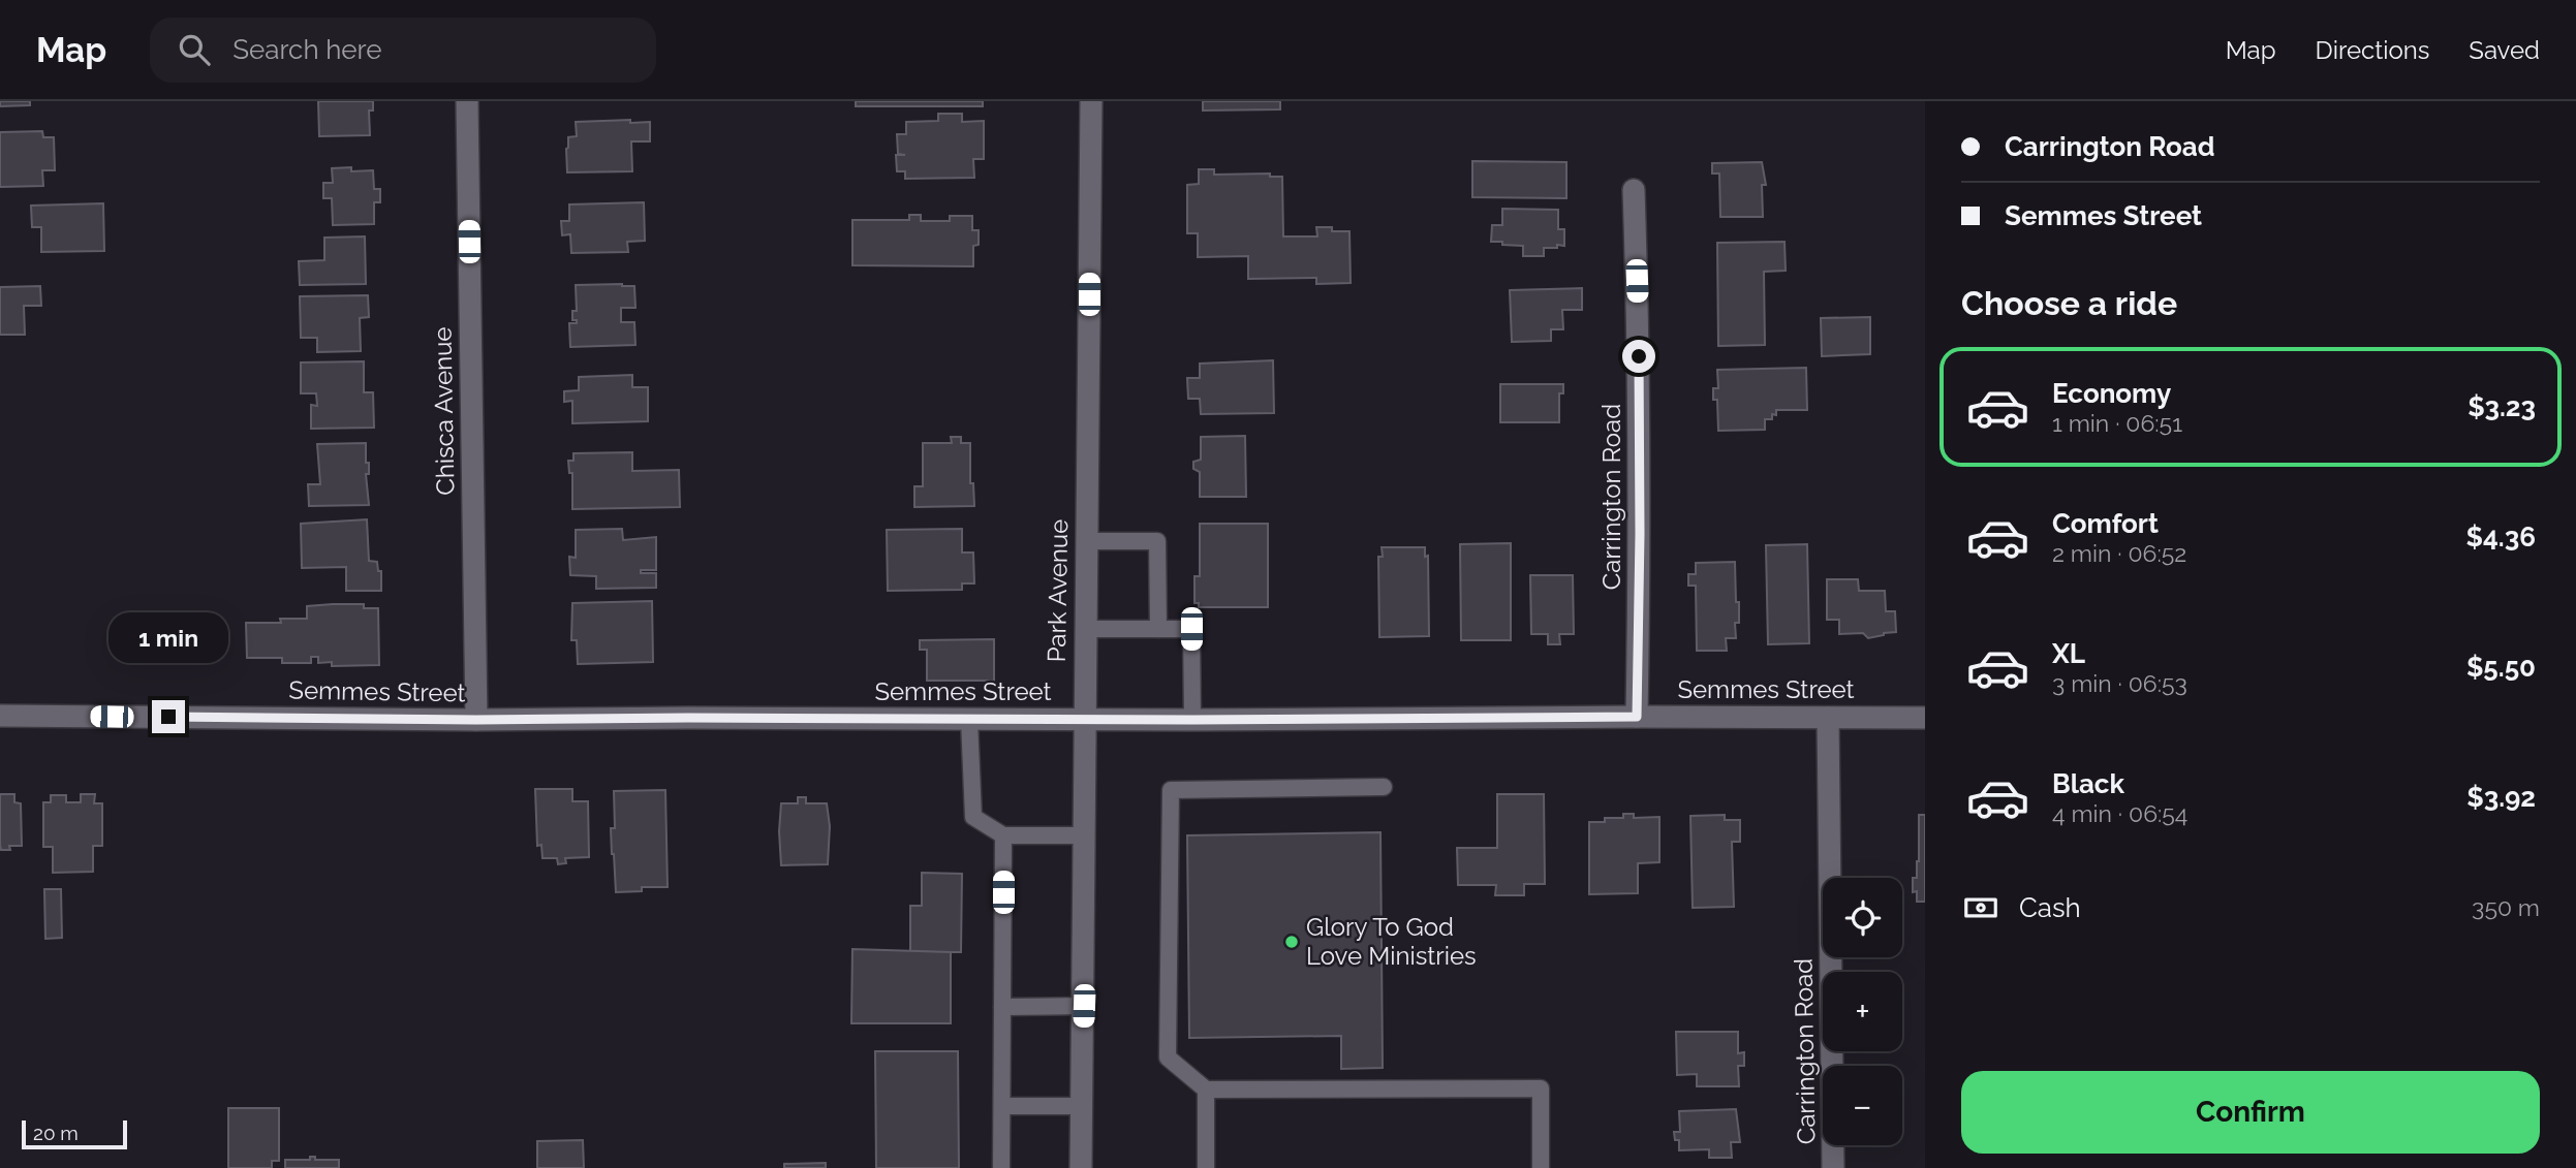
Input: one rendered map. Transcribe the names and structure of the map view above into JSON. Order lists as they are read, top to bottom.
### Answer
{
  "streets": {
    "main road": [
      "Chisca Avenue",
      "Carrington Road",
      "Park Avenue",
      "Semmes Street"
    ]
  },
  "crossings": [
    ["Chisca Avenue", "Semmes Street"],
    ["Carrington Road", "Semmes Street"],
    ["Park Avenue", "Semmes Street"]
  ],
  "places": ["Glory To God Love Ministries"],
  "scale_bar": "20 m",
  "page": {
    "header": "Map",
    "search": "Search here",
    "nav": ["Map", "Directions", "Saved"],
    "banner": ["Carrington Road", "Semmes Street"],
    "heading": "Choose a ride",
    "list": [
      {
        "name": "Economy",
        "note": "1 min · 06:51",
        "value": "$3.23"
      },
      {
        "name": "Comfort",
        "note": "2 min · 06:52",
        "value": "$4.36"
      },
      {
        "name": "XL",
        "note": "3 min · 06:53",
        "value": "$5.50"
      },
      {
        "name": "Black",
        "note": "4 min · 06:54",
        "value": "$3.92"
      }
    ],
    "bubble": "1 min",
    "pay": ["Cash", "350 m"],
    "map_buttons": ["+", "−"],
    "buttons": "Confirm",
    "scale": "20 m"
  }
}
